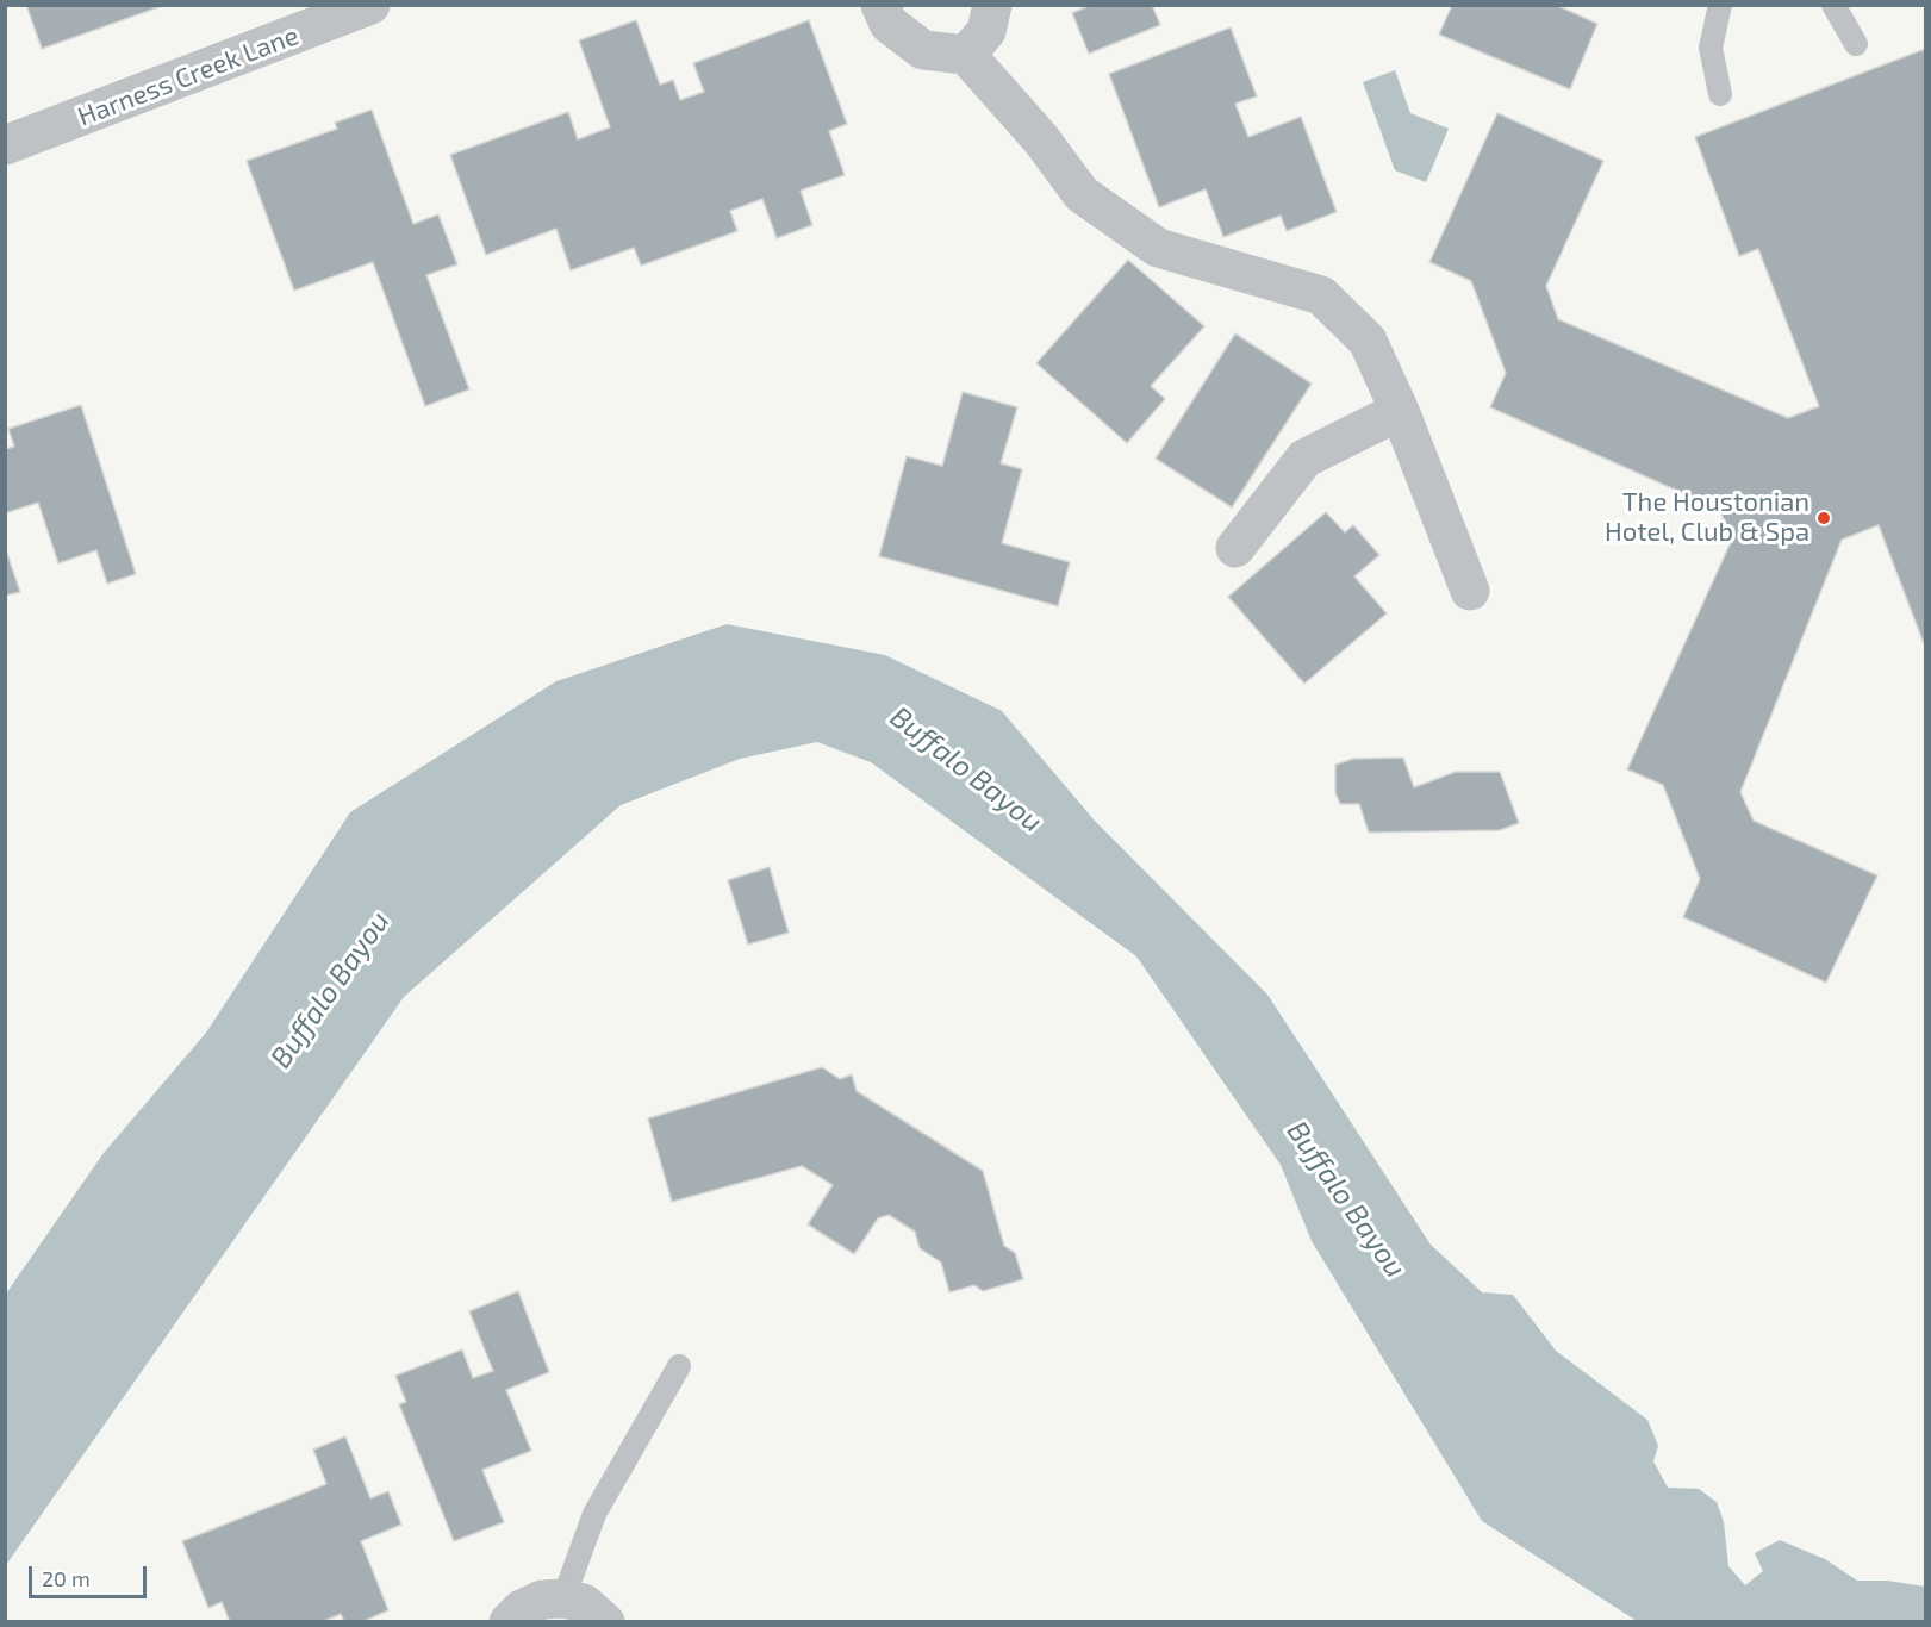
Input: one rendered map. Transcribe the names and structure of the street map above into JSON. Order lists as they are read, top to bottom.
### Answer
{
  "streets": {
    "street": ["Harness Creek Lane"]
  },
  "water": ["Buffalo Bayou"],
  "places": ["The Houstonian Hotel, Club & Spa"],
  "scale_bar": "20 m"
}
